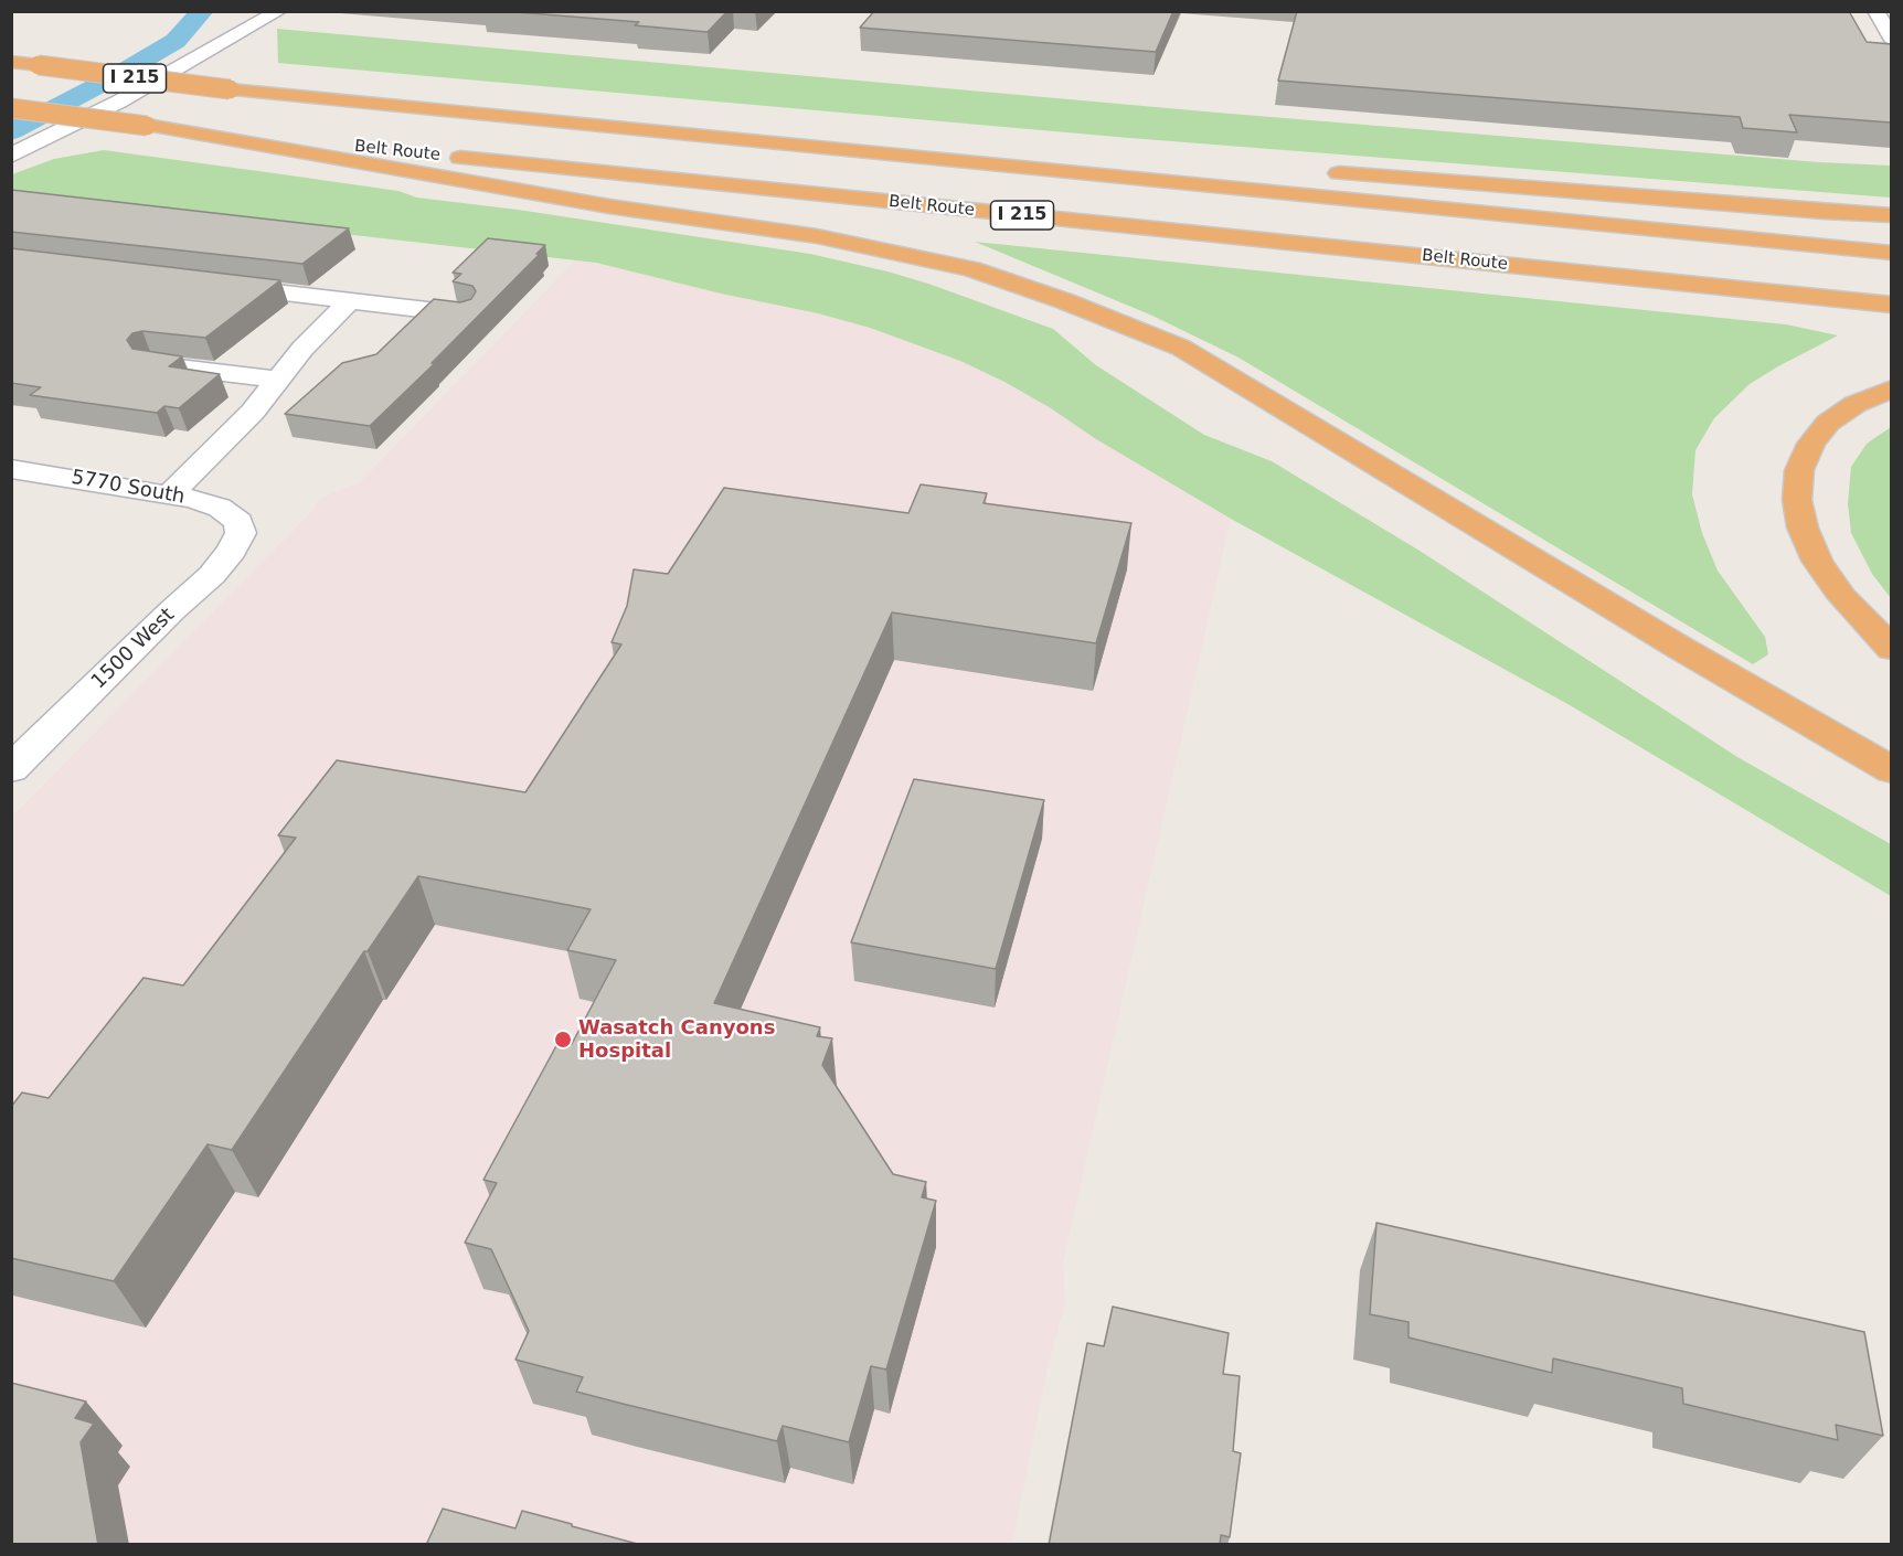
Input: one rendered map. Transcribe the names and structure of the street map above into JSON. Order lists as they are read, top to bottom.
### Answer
{
  "streets": {
    "highway": ["I 215", "Belt Route"],
    "street": ["5770 South", "1500 West"]
  },
  "crossings": [
    ["5770 South", "1500 West"]
  ],
  "places": ["Wasatch Canyons Hospital"]
}
